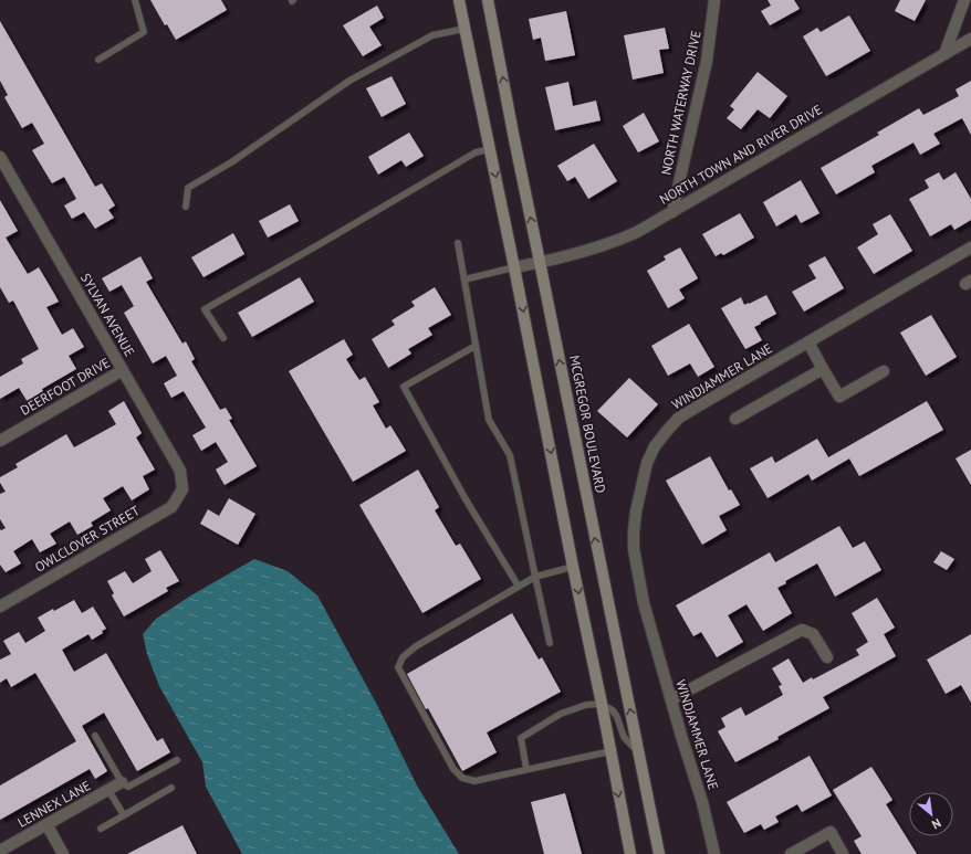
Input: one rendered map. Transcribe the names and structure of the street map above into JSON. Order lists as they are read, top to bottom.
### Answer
{
  "streets": {
    "main road": ["MCGREGOR BOULEVARD"],
    "street": [
      "NORTH WATERWAY DRIVE",
      "NORTH TOWN AND RIVER DRIVE",
      "SYLVAN AVENUE",
      "WINDJAMMER LANE",
      "DEERFOOT DRIVE",
      "OWLCLOVER STREET",
      "LENNEX LANE"
    ]
  },
  "crossings": [
    ["NORTH WATERWAY DRIVE", "NORTH TOWN AND RIVER DRIVE"],
    ["NORTH TOWN AND RIVER DRIVE", "MCGREGOR BOULEVARD"],
    ["SYLVAN AVENUE", "DEERFOOT DRIVE"],
    ["SYLVAN AVENUE", "OWLCLOVER STREET"]
  ],
  "north": "bottom right"
}
